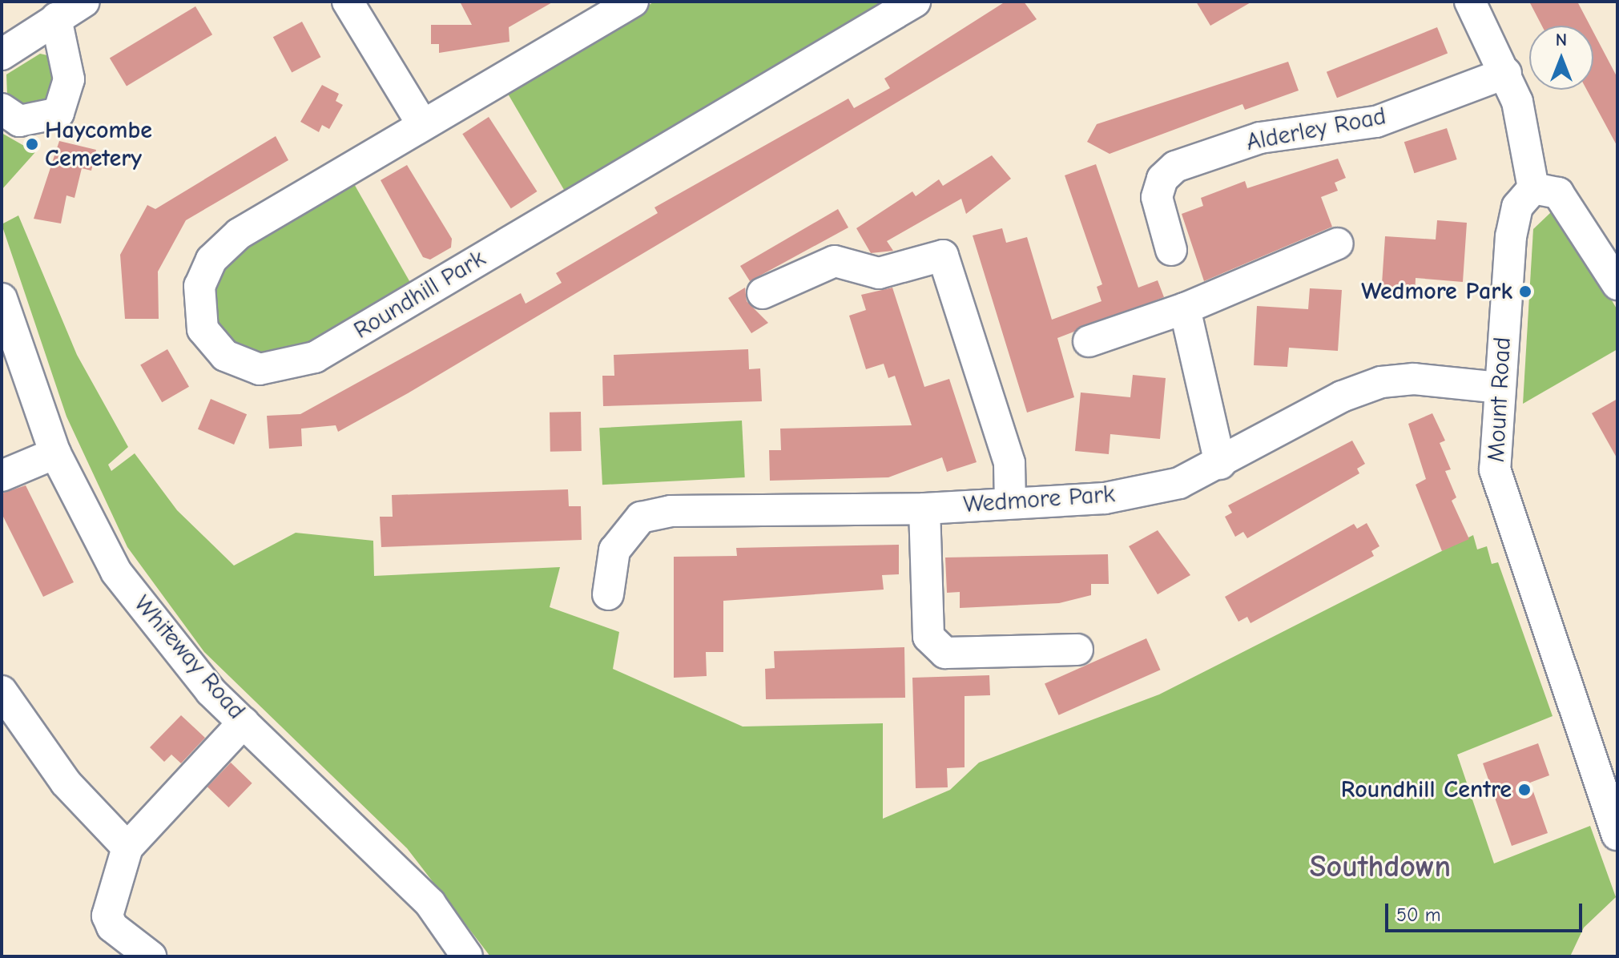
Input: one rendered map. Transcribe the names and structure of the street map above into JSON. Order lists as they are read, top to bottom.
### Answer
{
  "streets": {
    "street": [
      "Alderley Road",
      "Roundhill Park",
      "Mount Road",
      "Wedmore Park",
      "Whiteway Road"
    ]
  },
  "crossings": [
    ["Mount Road", "Wedmore Park"]
  ],
  "districts": ["Southdown"],
  "places": ["Haycombe Cemetery", "Wedmore Park", "Roundhill Centre"],
  "scale_bar": "50 m",
  "north": "top"
}
